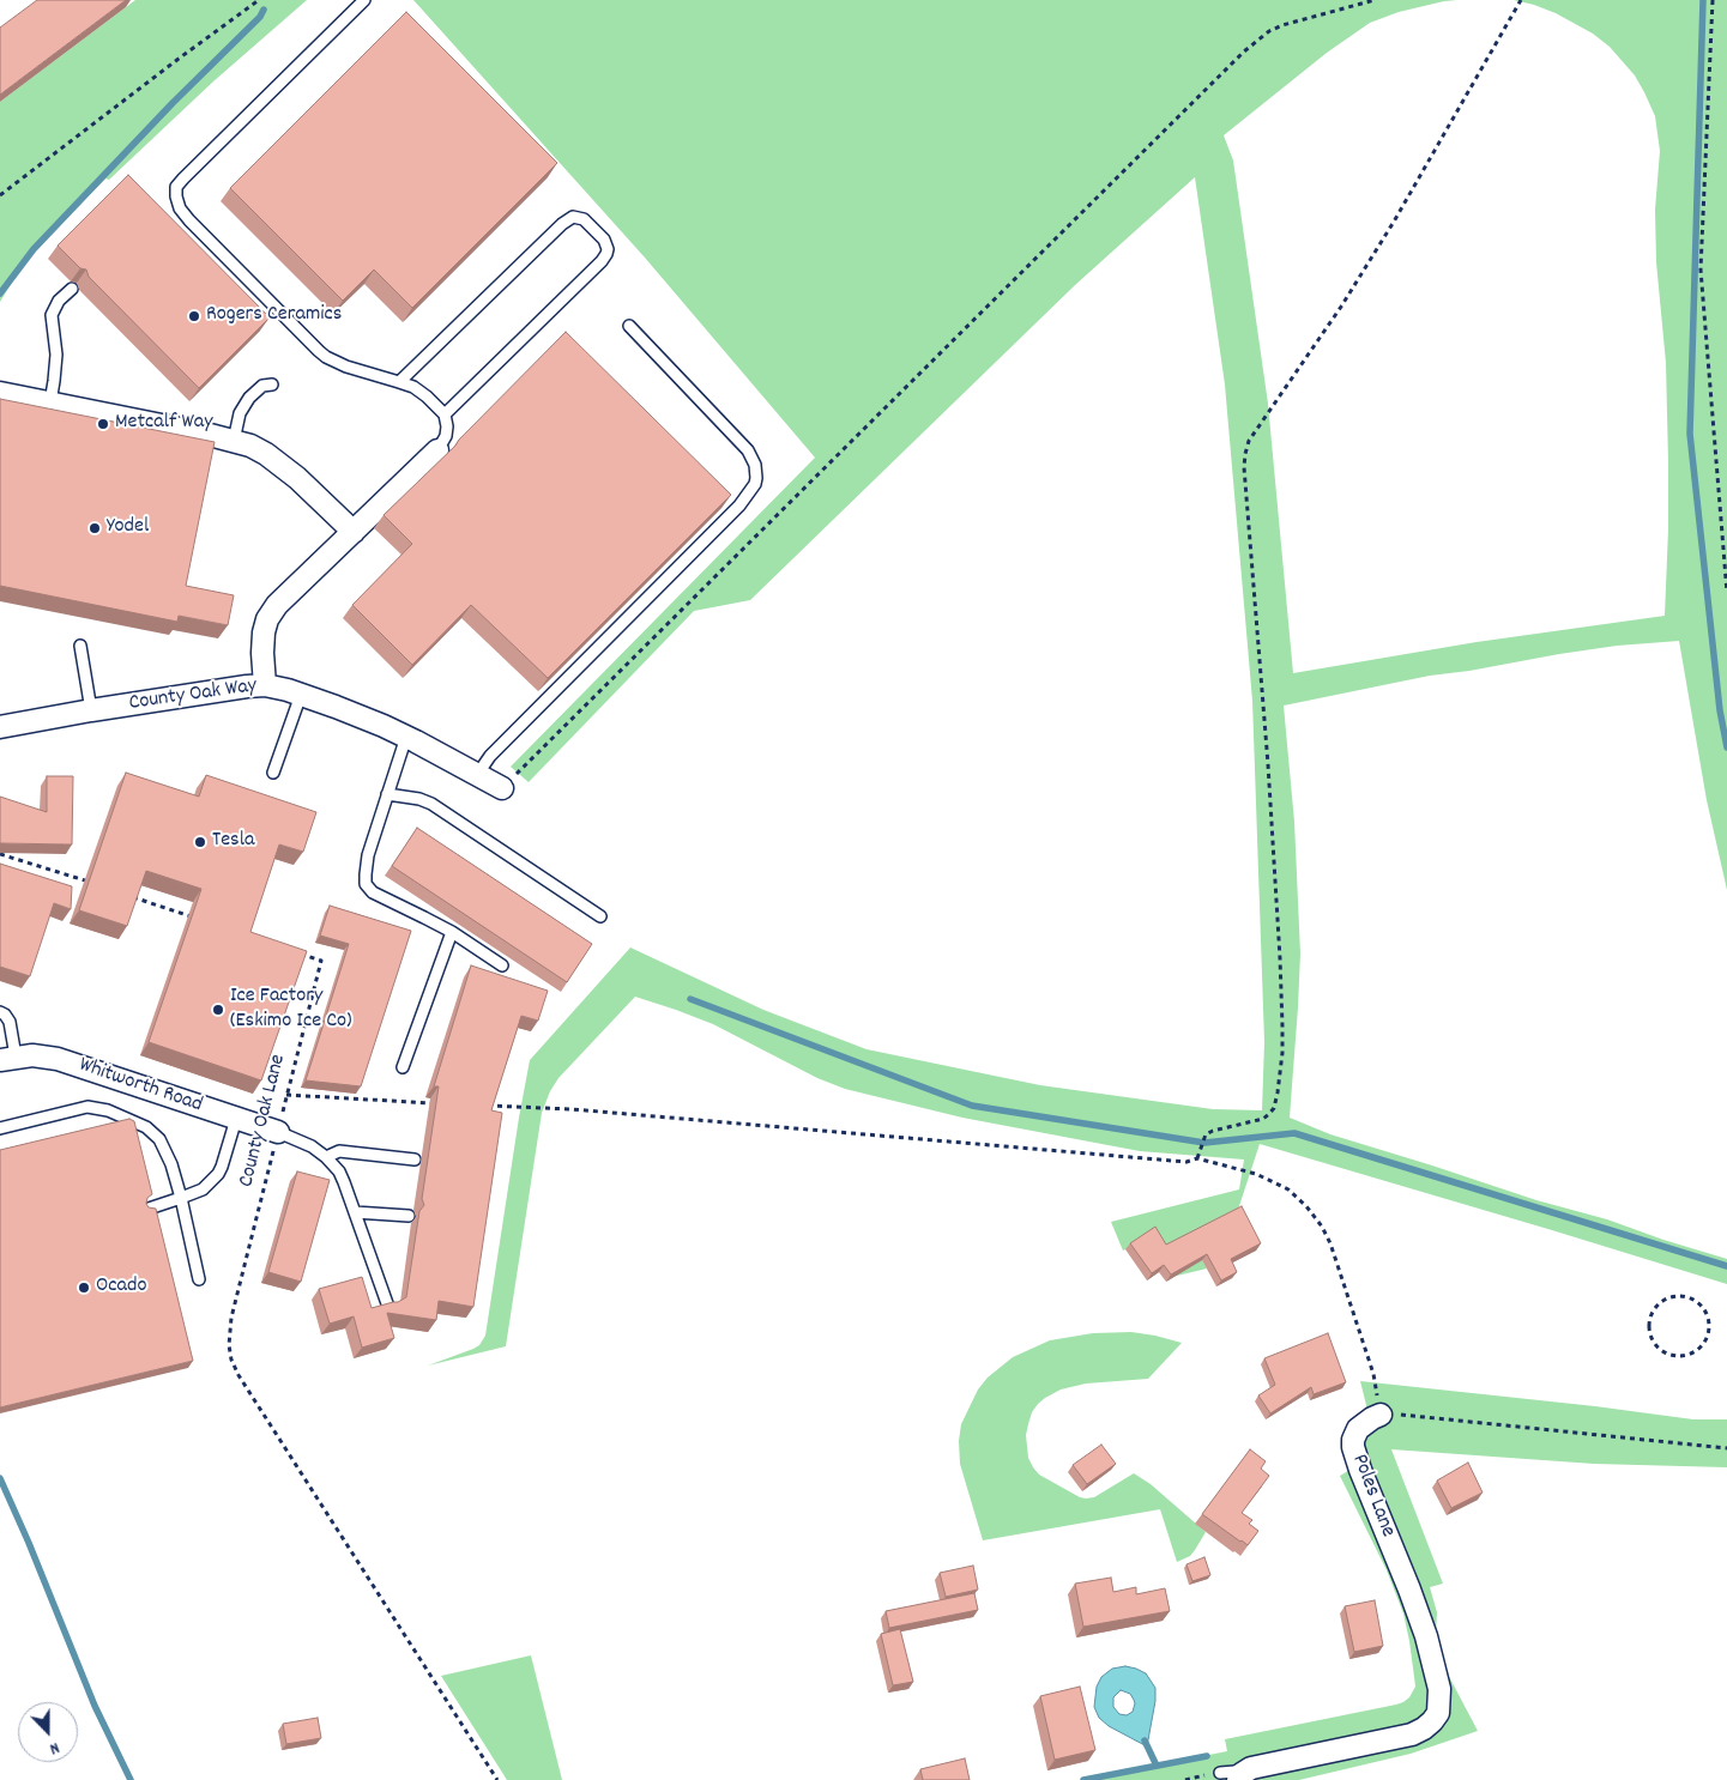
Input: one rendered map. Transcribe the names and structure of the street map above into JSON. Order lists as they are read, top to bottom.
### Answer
{
  "streets": {
    "street": ["County Oak Way", "Whitworth Road", "Poles Lane"],
    "path": ["County Oak Lane"]
  },
  "crossings": [
    ["Whitworth Road", "County Oak Lane"]
  ],
  "places": [
    "Rogers Ceramics",
    "Metcalf Way",
    "Yodel",
    "Tesla",
    "Ice Factory (Eskimo Ice Co)",
    "Ocado"
  ],
  "north": "bottom"
}
